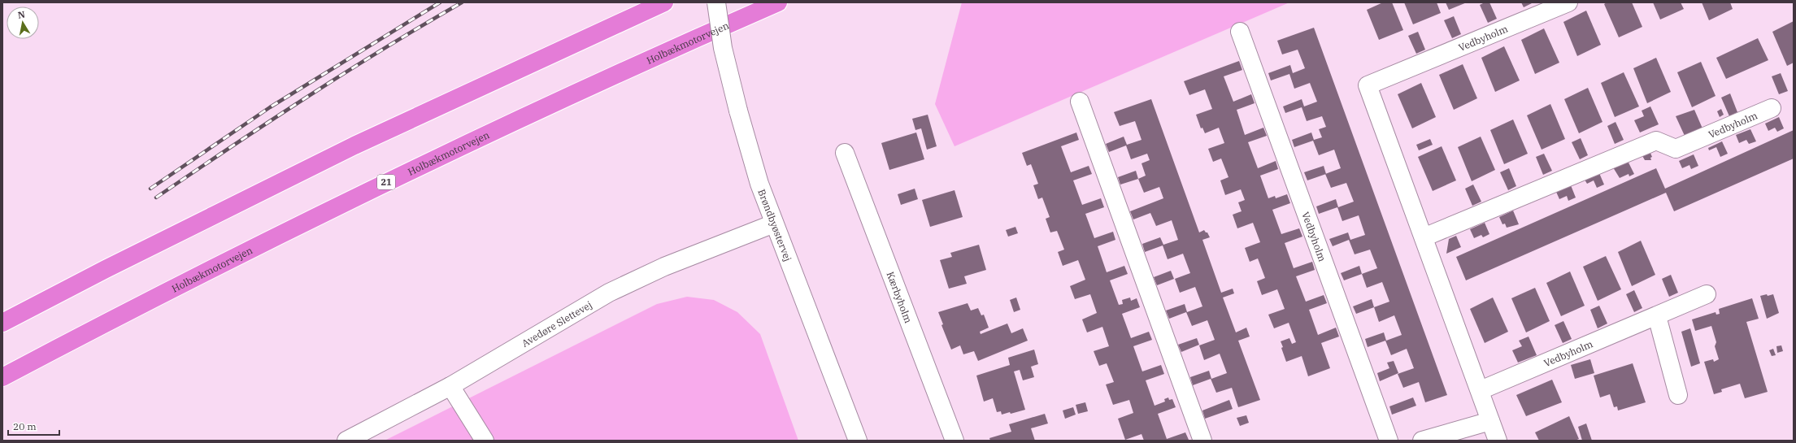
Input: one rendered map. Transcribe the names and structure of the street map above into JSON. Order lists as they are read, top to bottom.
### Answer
{
  "streets": {
    "highway": ["Holbækmotorvejen", "21"],
    "street": [
      "Vedbyholm",
      "Brøndbyøstervej",
      "Kærbyholm",
      "Avedøre Slettevej"
    ]
  },
  "crossings": [
    ["Brøndbyøstervej", "Avedøre Slettevej"]
  ],
  "scale_bar": "20 m",
  "north": "top"
}
